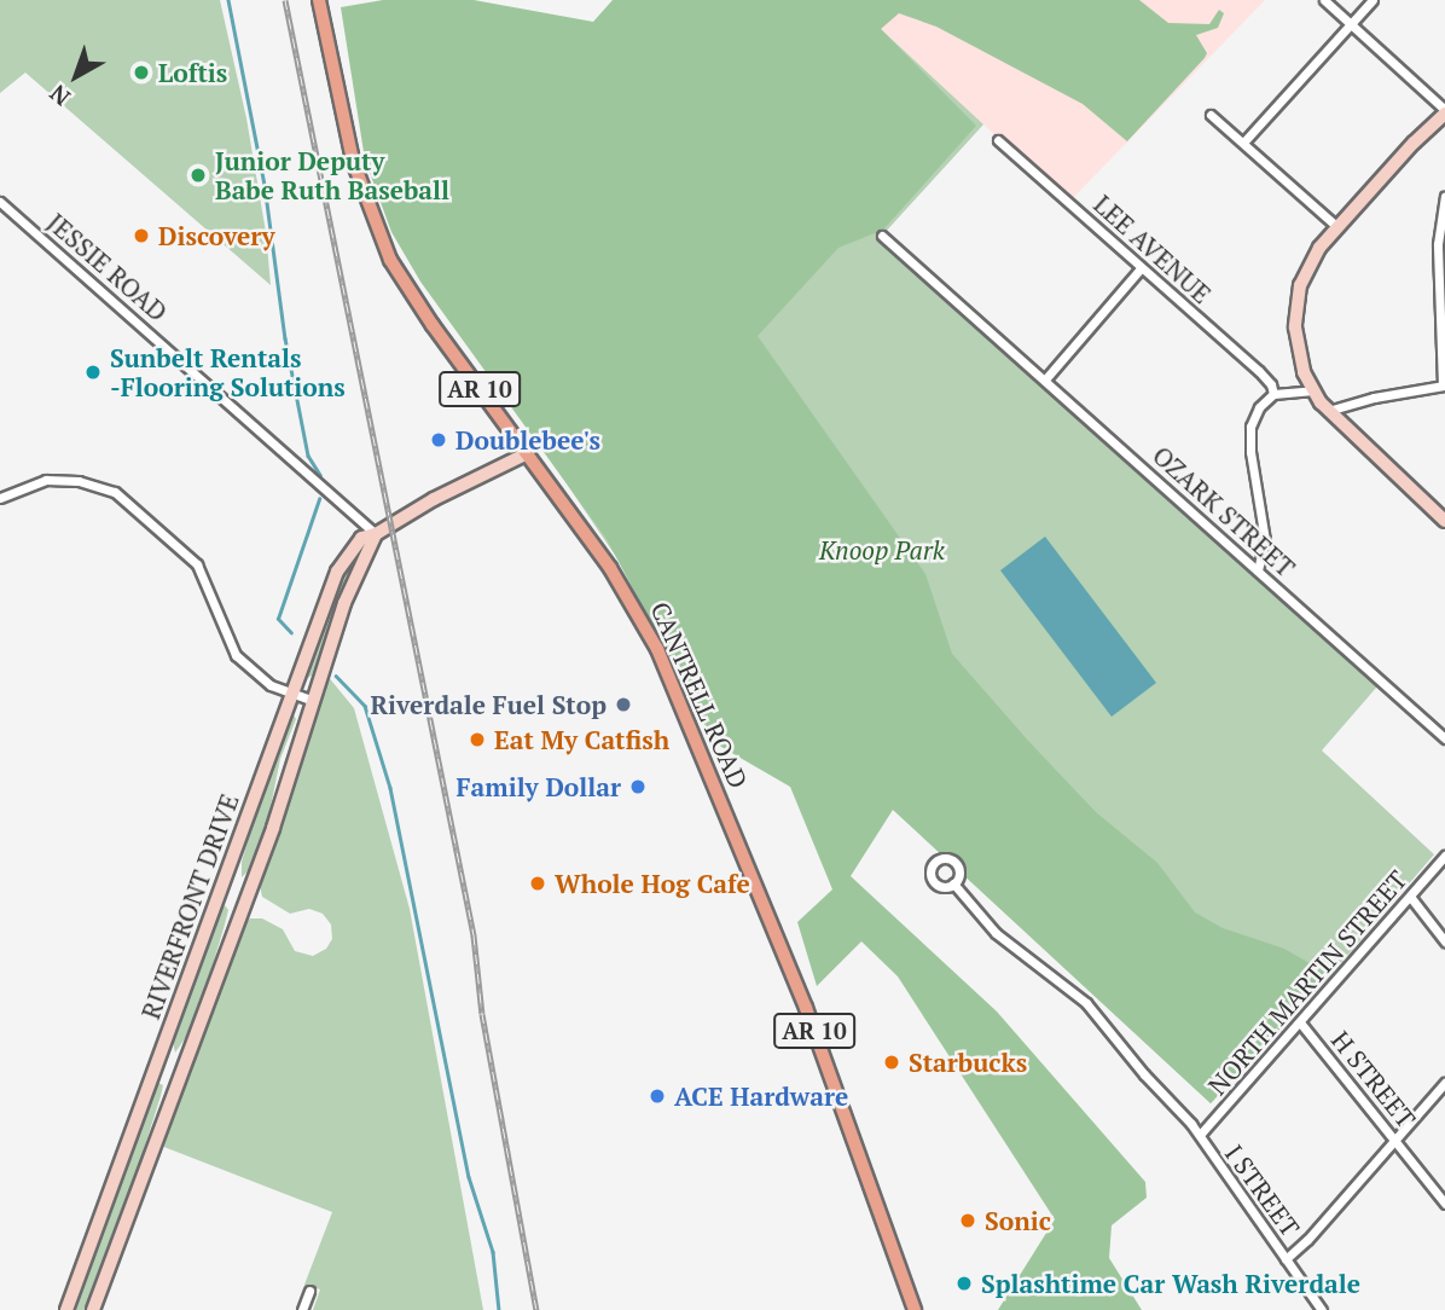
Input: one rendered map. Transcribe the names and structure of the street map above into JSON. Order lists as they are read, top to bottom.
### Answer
{
  "streets": {
    "main road": ["AR 10", "CANTRELL ROAD"],
    "street": [
      "LEE AVENUE",
      "JESSIE ROAD",
      "OZARK STREET",
      "RIVERFRONT DRIVE",
      "NORTH MARTIN STREET",
      "H STREET",
      "I STREET"
    ]
  },
  "crossings": [
    ["JESSIE ROAD", "RIVERFRONT DRIVE"],
    ["CANTRELL ROAD", "RIVERFRONT DRIVE"],
    ["NORTH MARTIN STREET", "H STREET"],
    ["NORTH MARTIN STREET", "I STREET"]
  ],
  "parks": ["Knoop Park"],
  "places": [
    "Loftis",
    "Junior Deputy Babe Ruth Baseball",
    "Discovery",
    "Sunbelt Rentals -Flooring Solutions",
    "Doublebee's",
    "Riverdale Fuel Stop",
    "Eat My Catfish",
    "Family Dollar",
    "Whole Hog Cafe",
    "Starbucks",
    "ACE Hardware",
    "Sonic",
    "Splashtime Car Wash Riverdale"
  ],
  "north": "bottom left"
}
